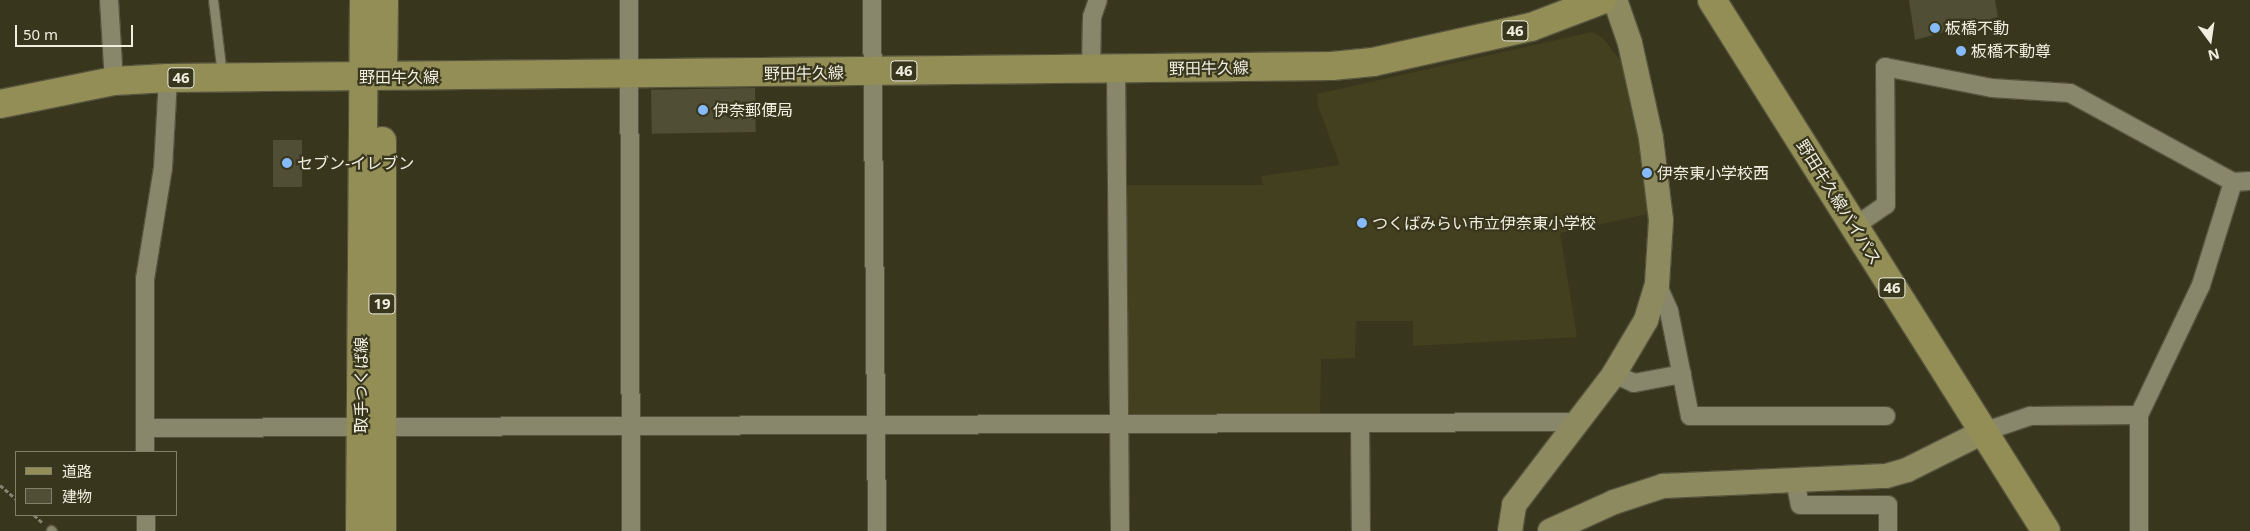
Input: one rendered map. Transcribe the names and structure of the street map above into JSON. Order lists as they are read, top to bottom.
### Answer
{
  "streets": {
    "main road": [
      "46",
      "野田牛久線",
      "野田牛久線バイパス",
      "19",
      "取手つくば線"
    ]
  },
  "crossings": [
    ["野田牛久線", "取手つくば線"]
  ],
  "places": [
    "板橋不動",
    "板橋不動尊",
    "伊奈郵便局",
    "セブン-イレブン",
    "伊奈東小学校西",
    "つくばみらい市立伊奈東小学校"
  ],
  "legend": ["道路", "建物"],
  "scale_bar": "50 m",
  "north": "bottom"
}
